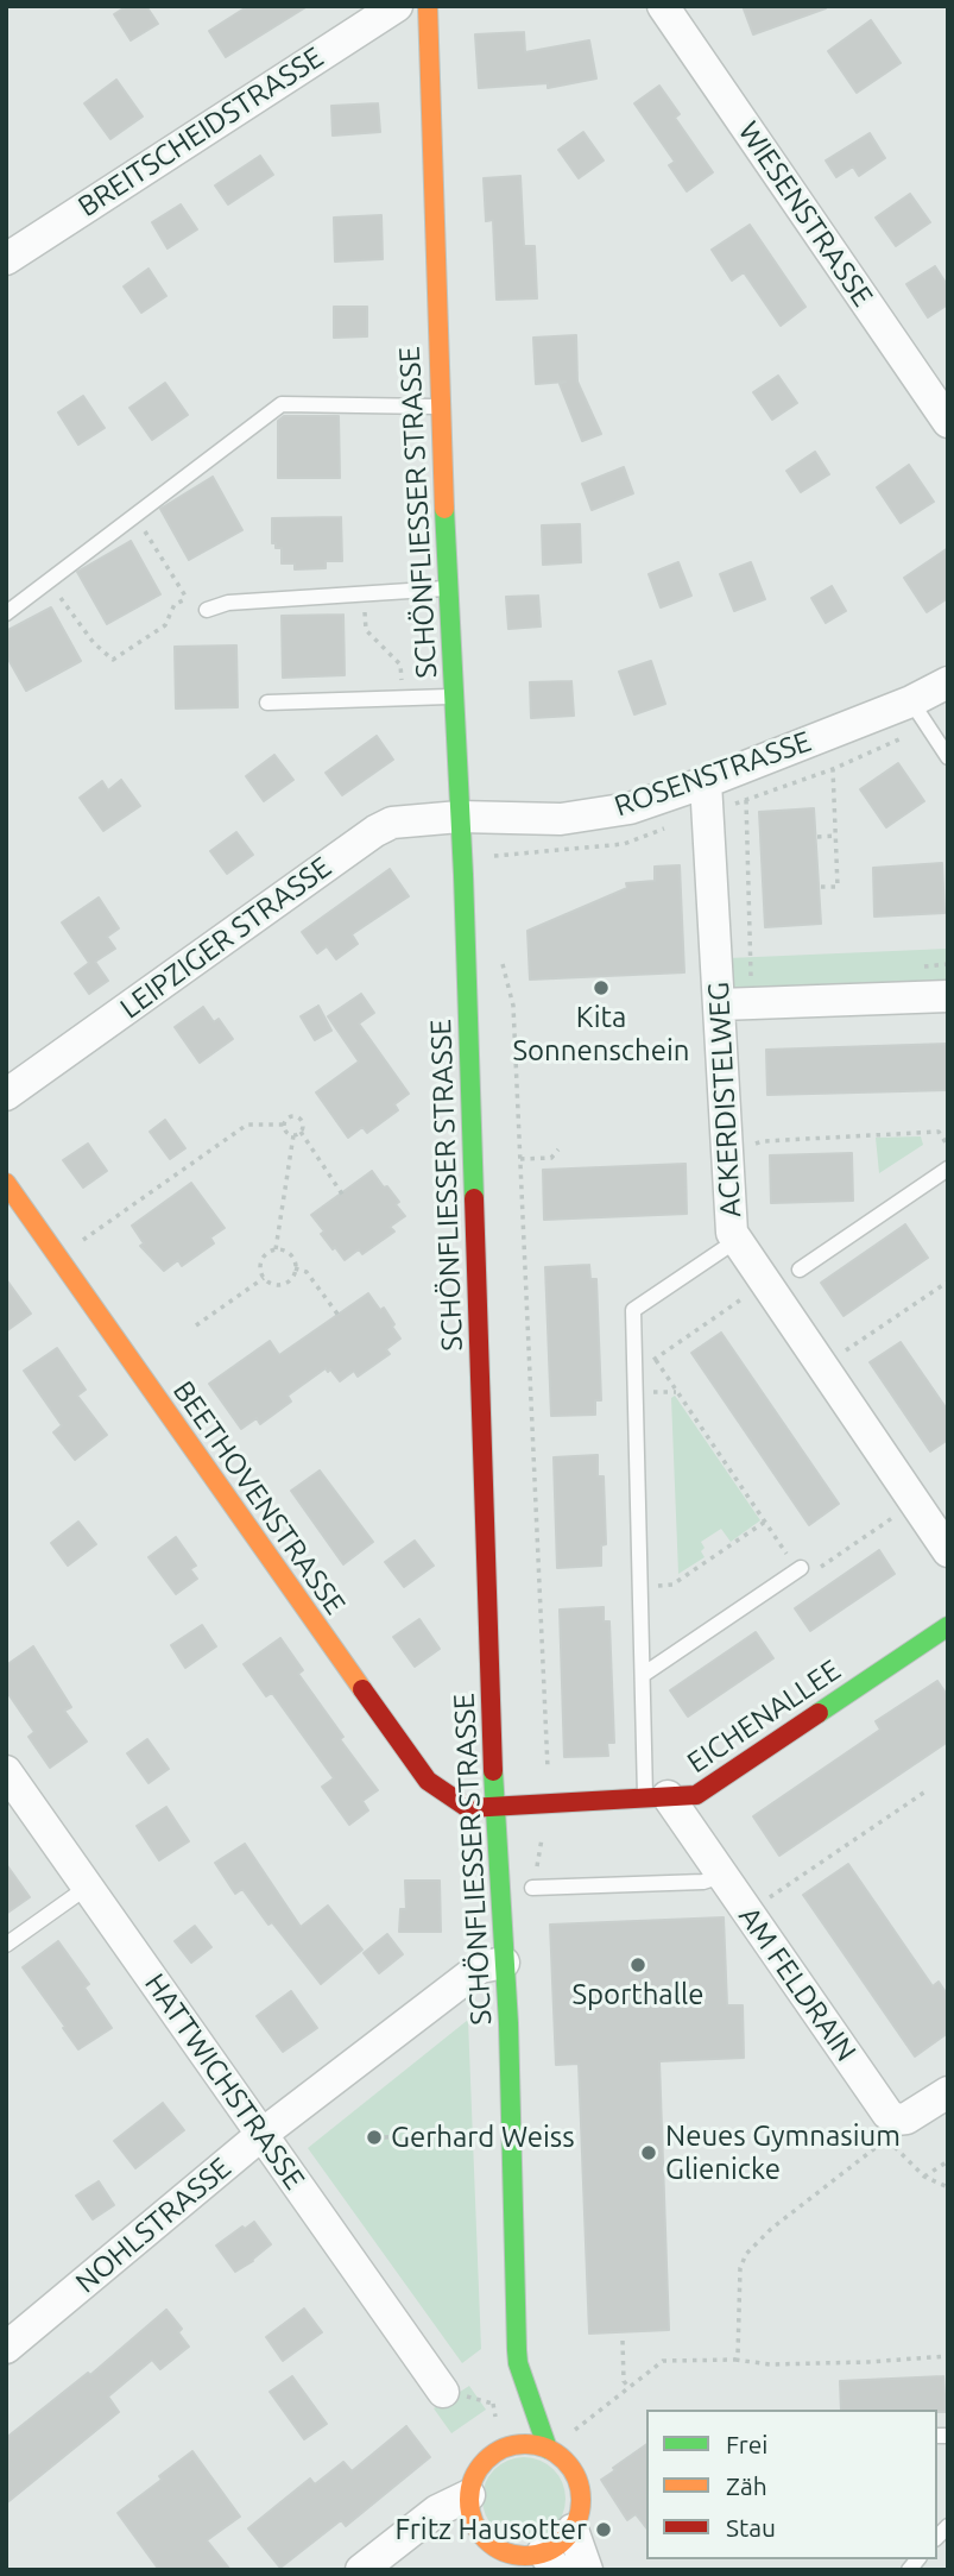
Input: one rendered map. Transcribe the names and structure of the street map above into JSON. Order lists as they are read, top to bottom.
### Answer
{
  "streets": {
    "main road": ["SCHÖNFLIESSER STRASSE", "BEETHOVENSTRASSE", "EICHENALLEE"],
    "street": [
      "BREITSCHEIDSTRASSE",
      "WIESENSTRASSE",
      "ROSENSTRASSE",
      "LEIPZIGER STRASSE",
      "ACKERDISTELWEG",
      "AM FELDRAIN",
      "HATTWICHSTRASSE",
      "NOHLSTRASSE"
    ]
  },
  "crossings": [
    ["SCHÖNFLIESSER STRASSE", "ROSENSTRASSE"],
    ["SCHÖNFLIESSER STRASSE", "LEIPZIGER STRASSE"],
    ["SCHÖNFLIESSER STRASSE", "BEETHOVENSTRASSE"],
    ["SCHÖNFLIESSER STRASSE", "EICHENALLEE"],
    ["SCHÖNFLIESSER STRASSE", "NOHLSTRASSE"],
    ["ROSENSTRASSE", "LEIPZIGER STRASSE"],
    ["ROSENSTRASSE", "ACKERDISTELWEG"],
    ["BEETHOVENSTRASSE", "EICHENALLEE"],
    ["EICHENALLEE", "AM FELDRAIN"],
    ["HATTWICHSTRASSE", "NOHLSTRASSE"]
  ],
  "places": [
    "Kita Sonnenschein",
    "Sporthalle",
    "Gerhard Weiss",
    "Neues Gymnasium Glienicke",
    "Fritz Hausotter"
  ],
  "legend": ["Frei", "Zäh", "Stau"]
}
